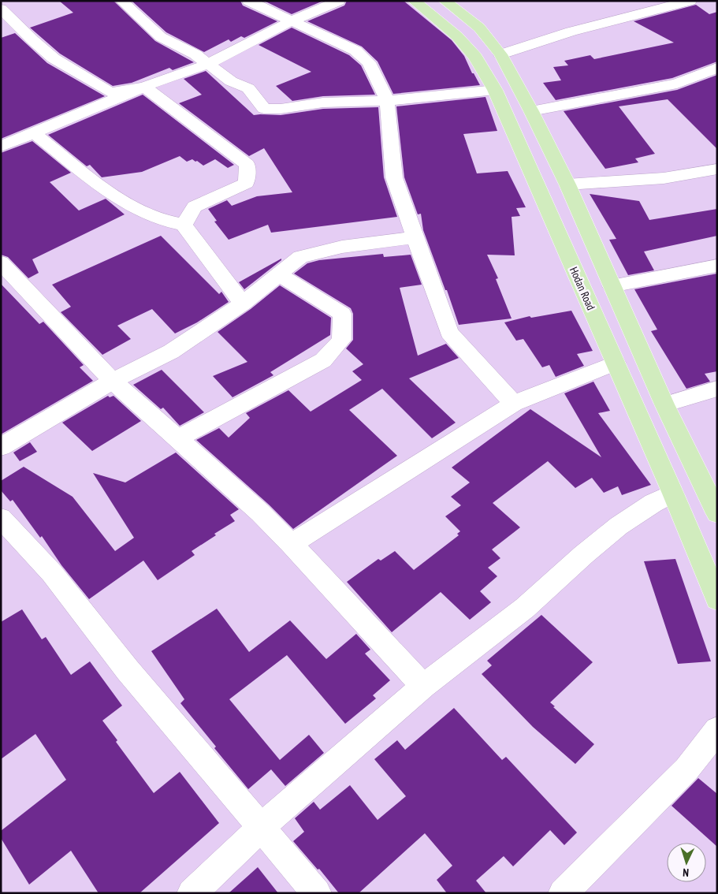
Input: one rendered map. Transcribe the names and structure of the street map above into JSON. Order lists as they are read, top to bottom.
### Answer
{
  "streets": {
    "main road": ["Hodan Road"]
  },
  "north": "bottom"
}
